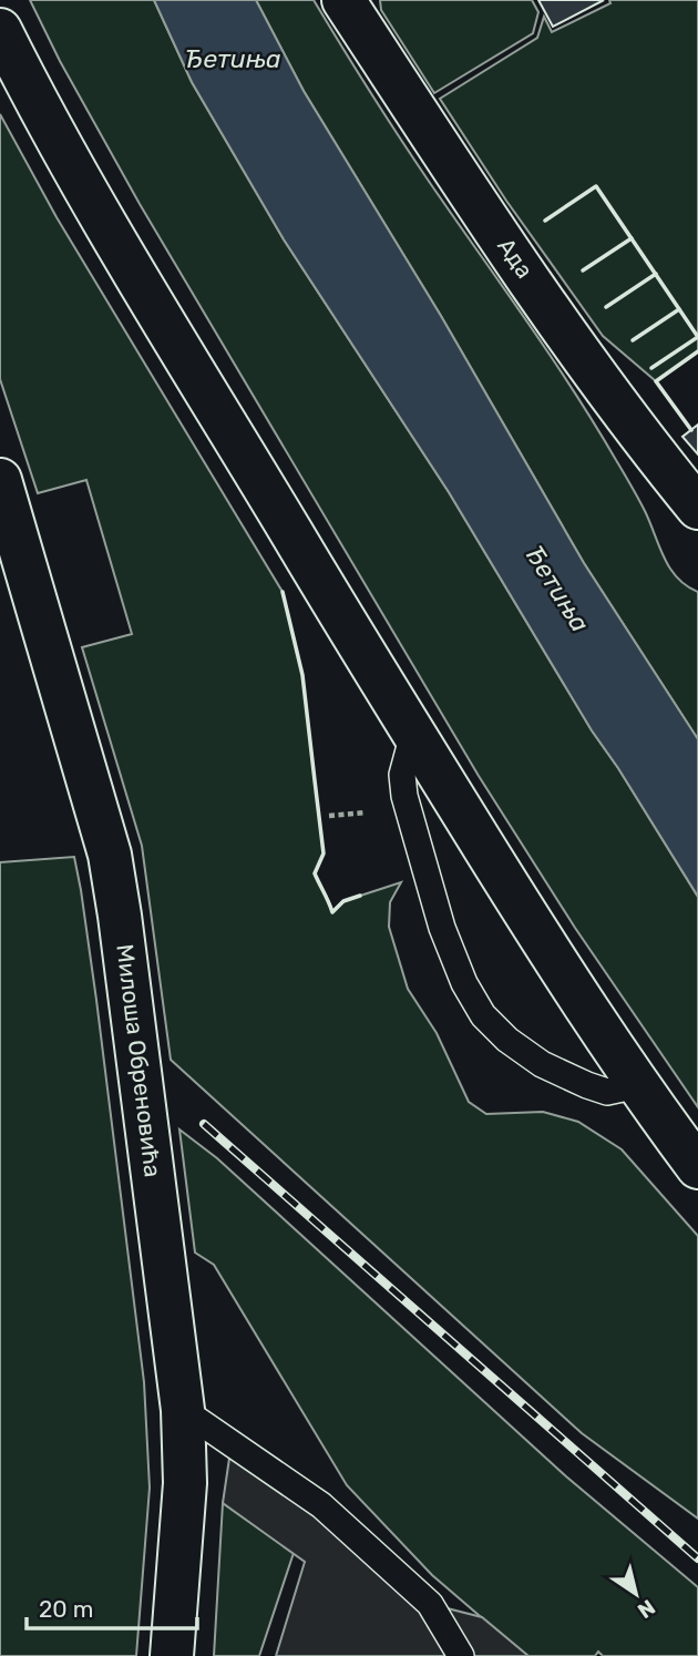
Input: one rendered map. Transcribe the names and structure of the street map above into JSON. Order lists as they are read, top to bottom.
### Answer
{
  "streets": {
    "street": ["Ада", "Милоша Обреновића"]
  },
  "water": ["Ђетиња"],
  "scale_bar": "20 m",
  "north": "bottom right"
}
